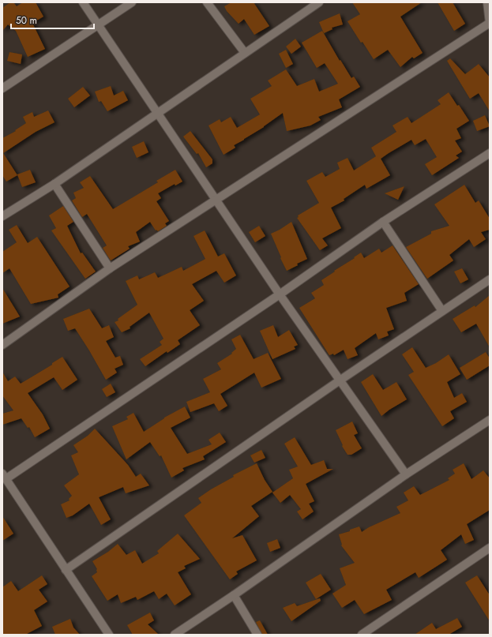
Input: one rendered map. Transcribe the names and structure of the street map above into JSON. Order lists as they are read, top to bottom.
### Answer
{
  "scale_bar": "50 m"
}
